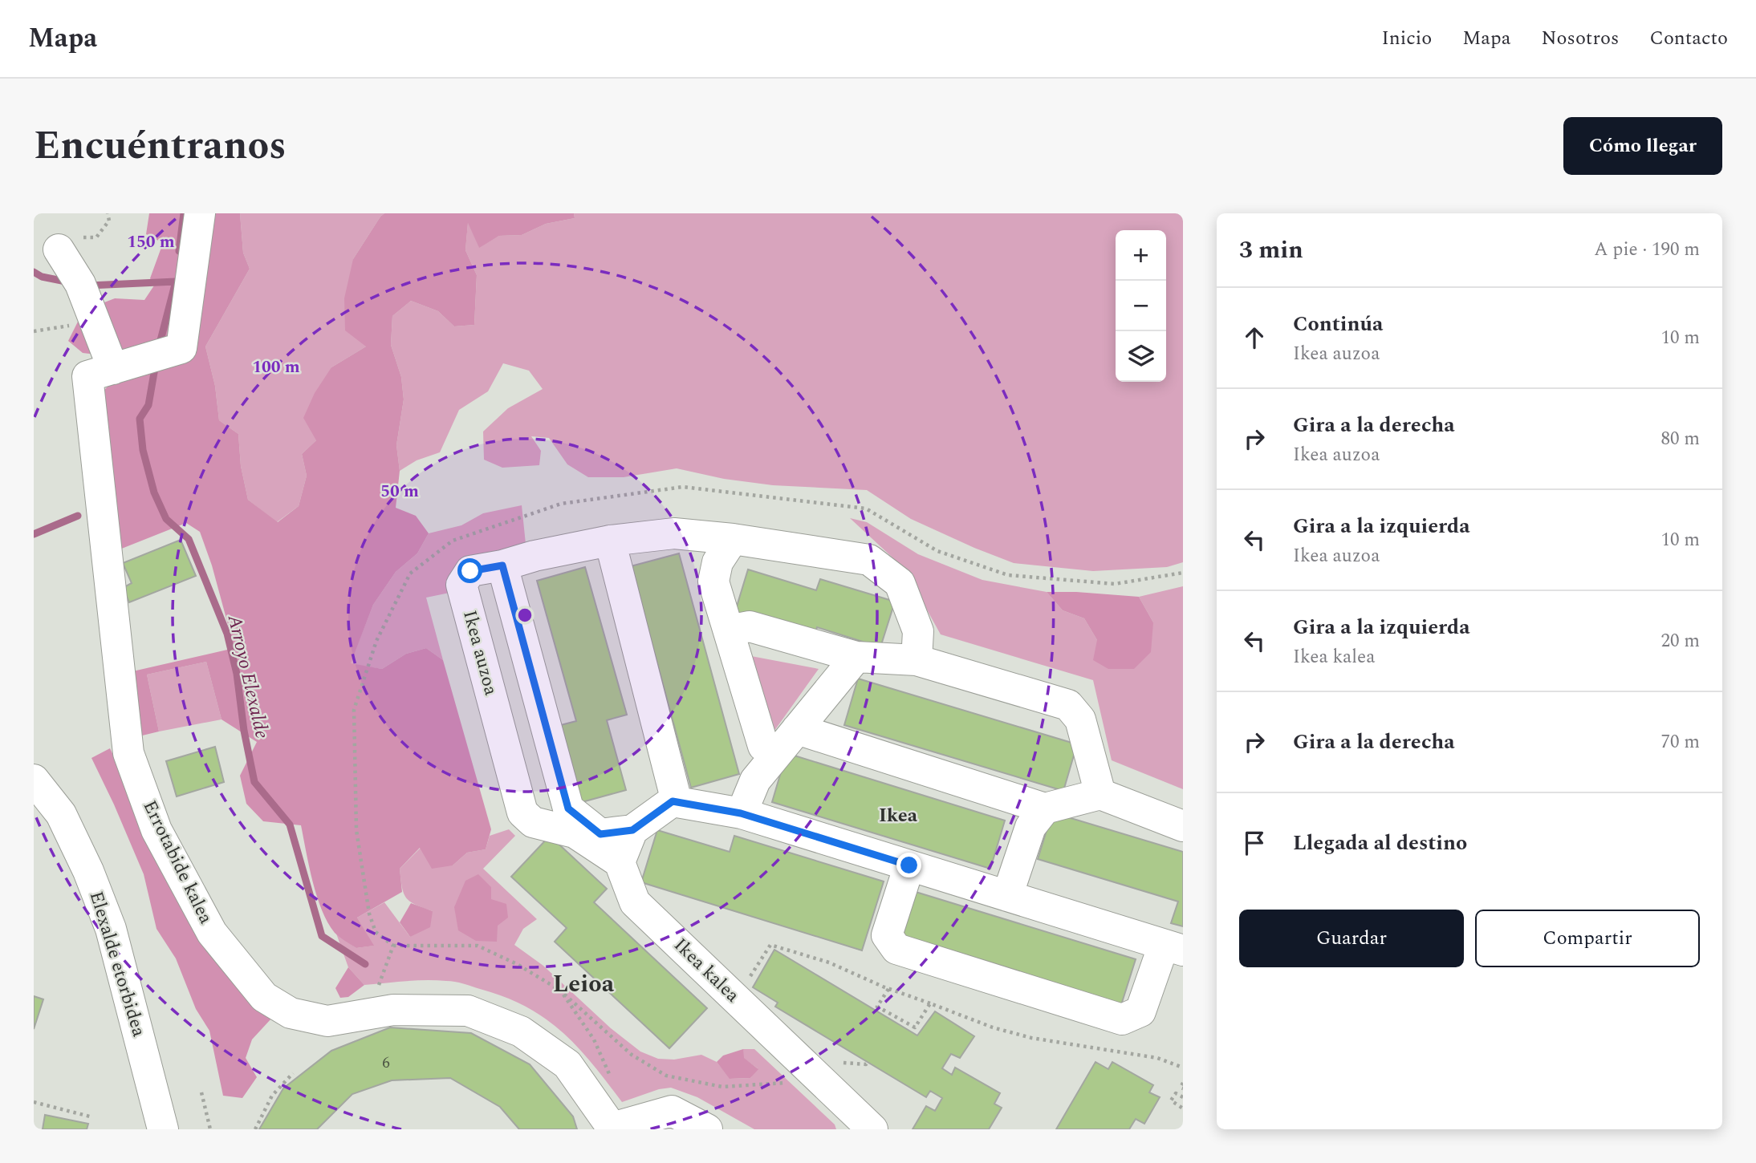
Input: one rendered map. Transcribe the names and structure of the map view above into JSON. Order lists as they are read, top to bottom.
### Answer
{
  "streets": {
    "street": [
      "Ikea auzoa",
      "Errotabide kalea",
      "Elexalde etorbidea",
      "Ikea kalea"
    ]
  },
  "crossings": [
    ["Ikea auzoa", "Ikea kalea"]
  ],
  "districts": ["Ikea", "Leioa"],
  "water": ["Arroyo Elexalde"],
  "house_numbers": ["6"],
  "page": {
    "header": "Mapa",
    "nav": [
      "Inicio",
      "Mapa",
      "Nosotros",
      "Contacto"
    ],
    "title": "Encuéntranos",
    "buttons": [
      "Cómo llegar",
      ["Guardar", "Compartir"]
    ],
    "heading": ["3 min", "A pie · 190 m"],
    "map_buttons": ["+", "−"],
    "list": [
      ["Continúa", "Ikea auzoa", "10 m"],
      ["Gira a la derecha", "Ikea auzoa", "80 m"],
      ["Gira a la izquierda", "Ikea auzoa", "10 m"],
      ["Gira a la izquierda", "Ikea kalea", "20 m"],
      ["Gira a la derecha", "70 m"],
      "Llegada al destino"
    ]
  },
  "rings": ["150 m", "100 m", "50 m"]
}
